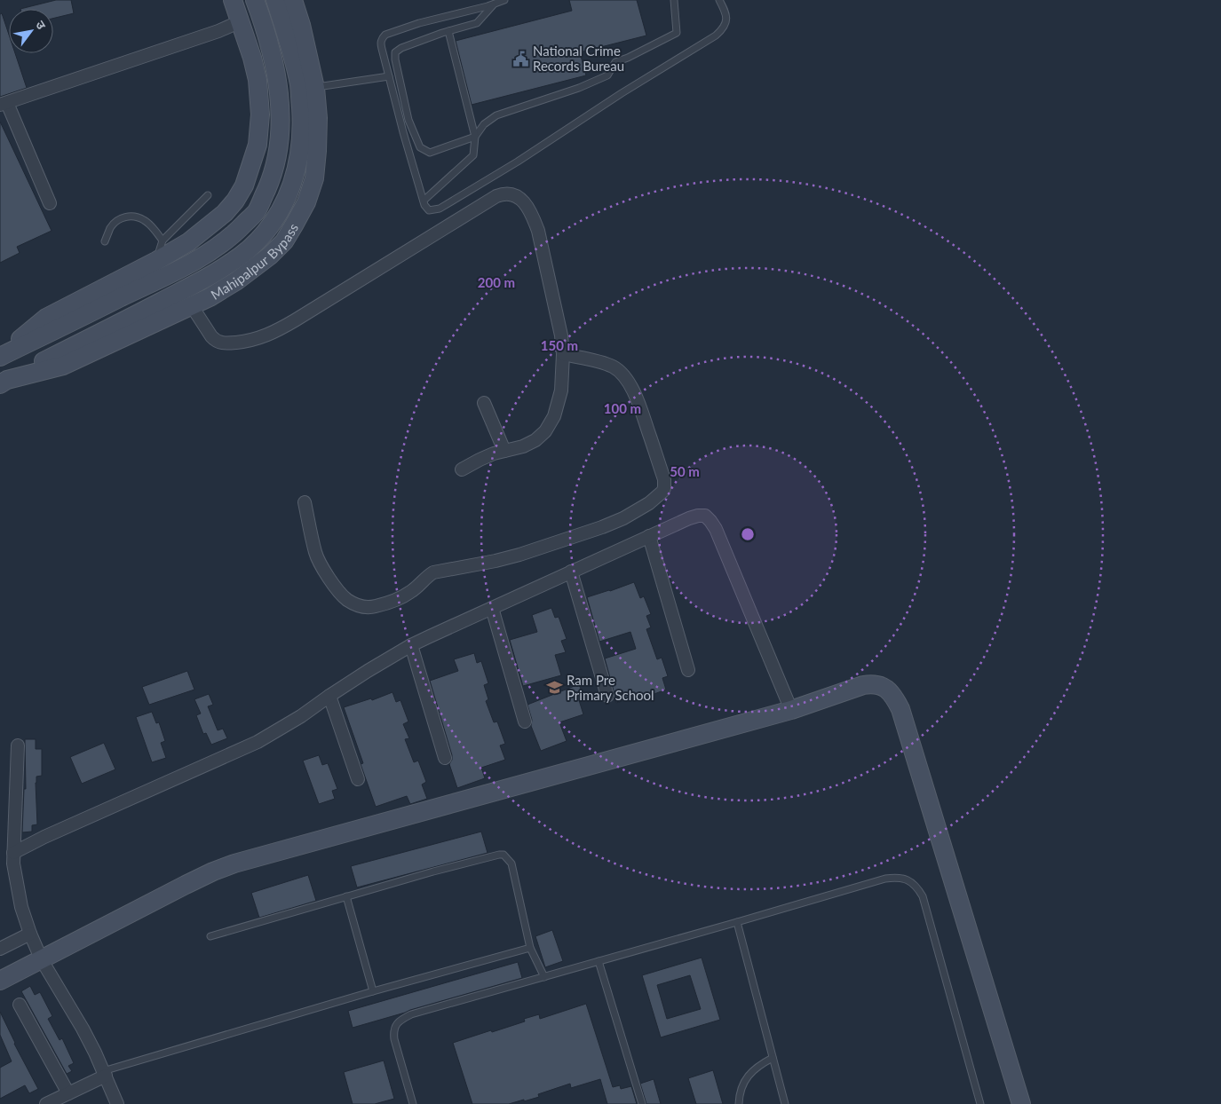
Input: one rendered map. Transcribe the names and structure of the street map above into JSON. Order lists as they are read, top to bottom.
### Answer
{
  "streets": {
    "street": ["Mahipalpur Bypass"]
  },
  "places": {
    "public building": ["National Crime Records Bureau"],
    "school or university": ["Ram Pre Primary School"]
  },
  "north": "top right",
  "rings": [
    "200 m",
    "150 m",
    "100 m",
    "50 m"
  ]
}
